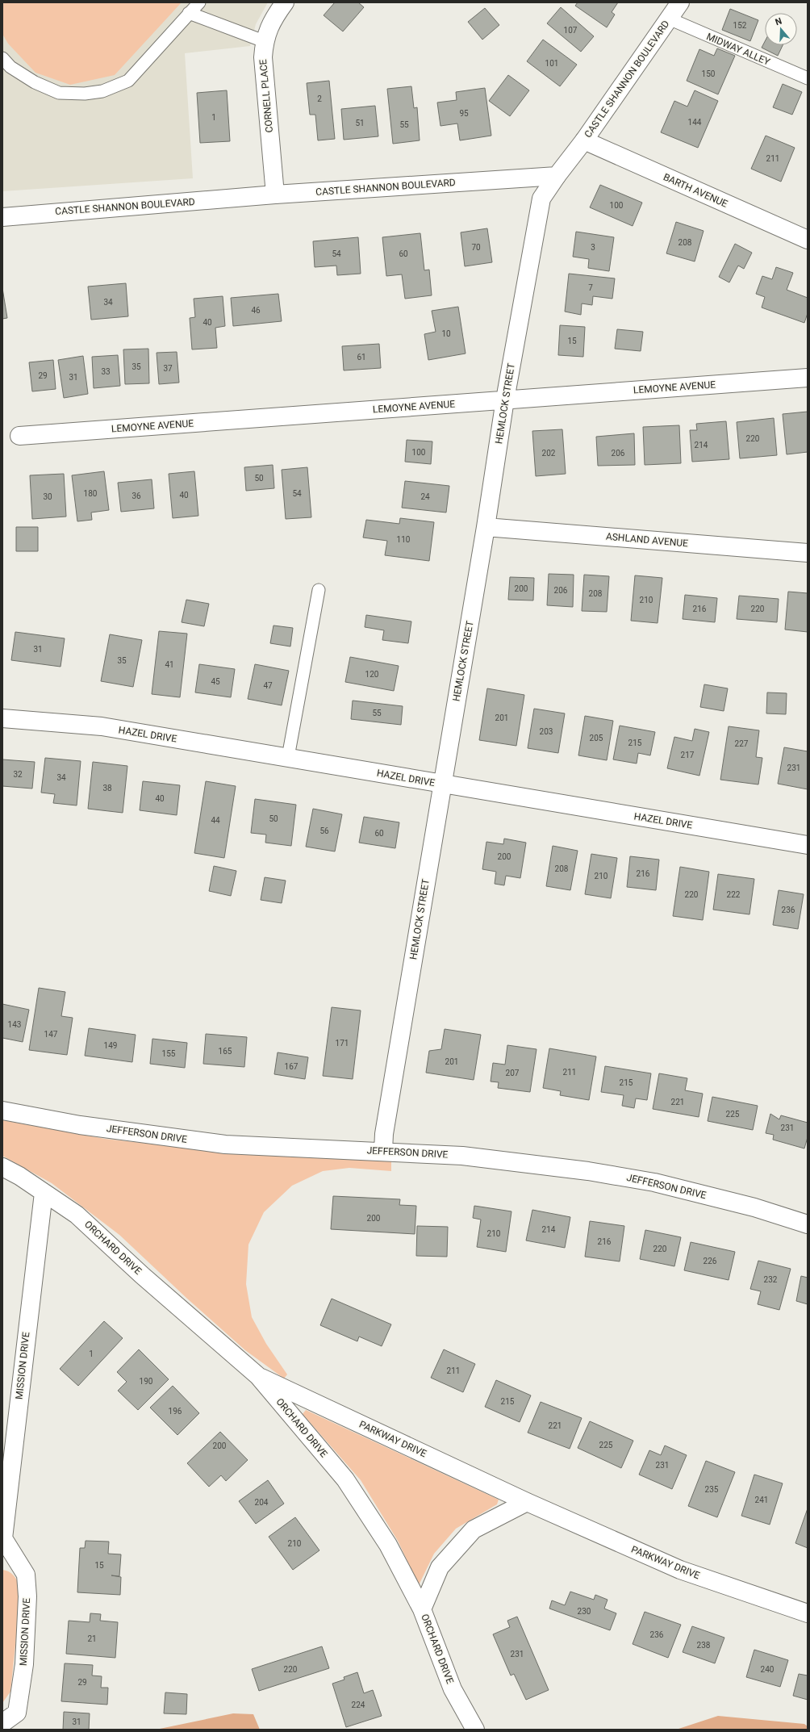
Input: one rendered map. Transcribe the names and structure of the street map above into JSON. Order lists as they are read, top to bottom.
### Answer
{
  "streets": {
    "street": [
      "CASTLE SHANNON BOULEVARD",
      "CORNELL PLACE",
      "BARTH AVENUE",
      "LEMOYNE AVENUE",
      "HEMLOCK STREET",
      "ASHLAND AVENUE",
      "HAZEL DRIVE",
      "JEFFERSON DRIVE",
      "ORCHARD DRIVE",
      "MISSION DRIVE",
      "PARKWAY DRIVE"
    ],
    "lane": ["MIDWAY ALLEY"]
  },
  "crossings": [
    ["MIDWAY ALLEY", "CASTLE SHANNON BOULEVARD"],
    ["CASTLE SHANNON BOULEVARD", "CORNELL PLACE"],
    ["CASTLE SHANNON BOULEVARD", "BARTH AVENUE"],
    ["CASTLE SHANNON BOULEVARD", "HEMLOCK STREET"],
    ["LEMOYNE AVENUE", "HEMLOCK STREET"],
    ["HEMLOCK STREET", "ASHLAND AVENUE"],
    ["HEMLOCK STREET", "HAZEL DRIVE"],
    ["HEMLOCK STREET", "JEFFERSON DRIVE"],
    ["ORCHARD DRIVE", "MISSION DRIVE"],
    ["ORCHARD DRIVE", "PARKWAY DRIVE"]
  ],
  "house_numbers": [
    "152",
    "107",
    "101",
    "150",
    "2",
    "95",
    "1",
    "144",
    "51",
    "55",
    "211",
    "100",
    "208",
    "70",
    "3",
    "54",
    "60",
    "7",
    "34",
    "46",
    "40",
    "10",
    "15",
    "61",
    "35",
    "37",
    "33",
    "29",
    "31",
    "220",
    "214",
    "100",
    "202",
    "206",
    "50",
    "180",
    "54",
    "40",
    "36",
    "30",
    "24",
    "110",
    "200",
    "206",
    "208",
    "210",
    "216",
    "220",
    "31",
    "35",
    "41",
    "120",
    "45",
    "47",
    "55",
    "201",
    "203",
    "205",
    "215",
    "227",
    "217",
    "231",
    "32",
    "34",
    "38",
    "40",
    "50",
    "44",
    "56",
    "60",
    "200",
    "208",
    "216",
    "210",
    "220",
    "222",
    "236",
    "143",
    "147",
    "171",
    "149",
    "165",
    "155",
    "201",
    "167",
    "211",
    "207",
    "215",
    "221",
    "225",
    "231",
    "200",
    "214",
    "210",
    "216",
    "220",
    "226",
    "232",
    "1",
    "211",
    "190",
    "215",
    "196",
    "221",
    "225",
    "200",
    "231",
    "235",
    "241",
    "204",
    "210",
    "15",
    "230",
    "236",
    "21",
    "238",
    "231",
    "220",
    "240",
    "29",
    "224",
    "31"
  ],
  "north": "top"
}
